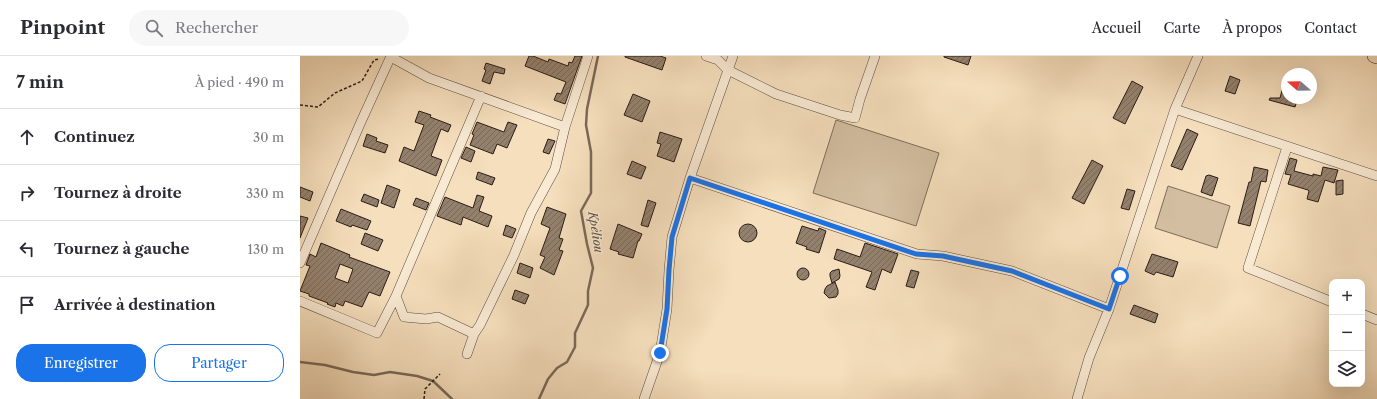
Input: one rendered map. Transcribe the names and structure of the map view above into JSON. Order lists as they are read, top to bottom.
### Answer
{
  "water": ["Kpèliou"],
  "north": "left",
  "page": {
    "header": "Pinpoint",
    "search": "Rechercher",
    "nav": [
      "Accueil",
      "Carte",
      "À propos",
      "Contact"
    ],
    "heading": ["7 min", "À pied · 490 m"],
    "list": [
      ["Continuez", "30 m"],
      ["Tournez à droite", "330 m"],
      ["Tournez à gauche", "130 m"],
      "Arrivée à destination"
    ],
    "map_buttons": ["+", "−"],
    "buttons": ["Enregistrer", "Partager"]
  }
}
